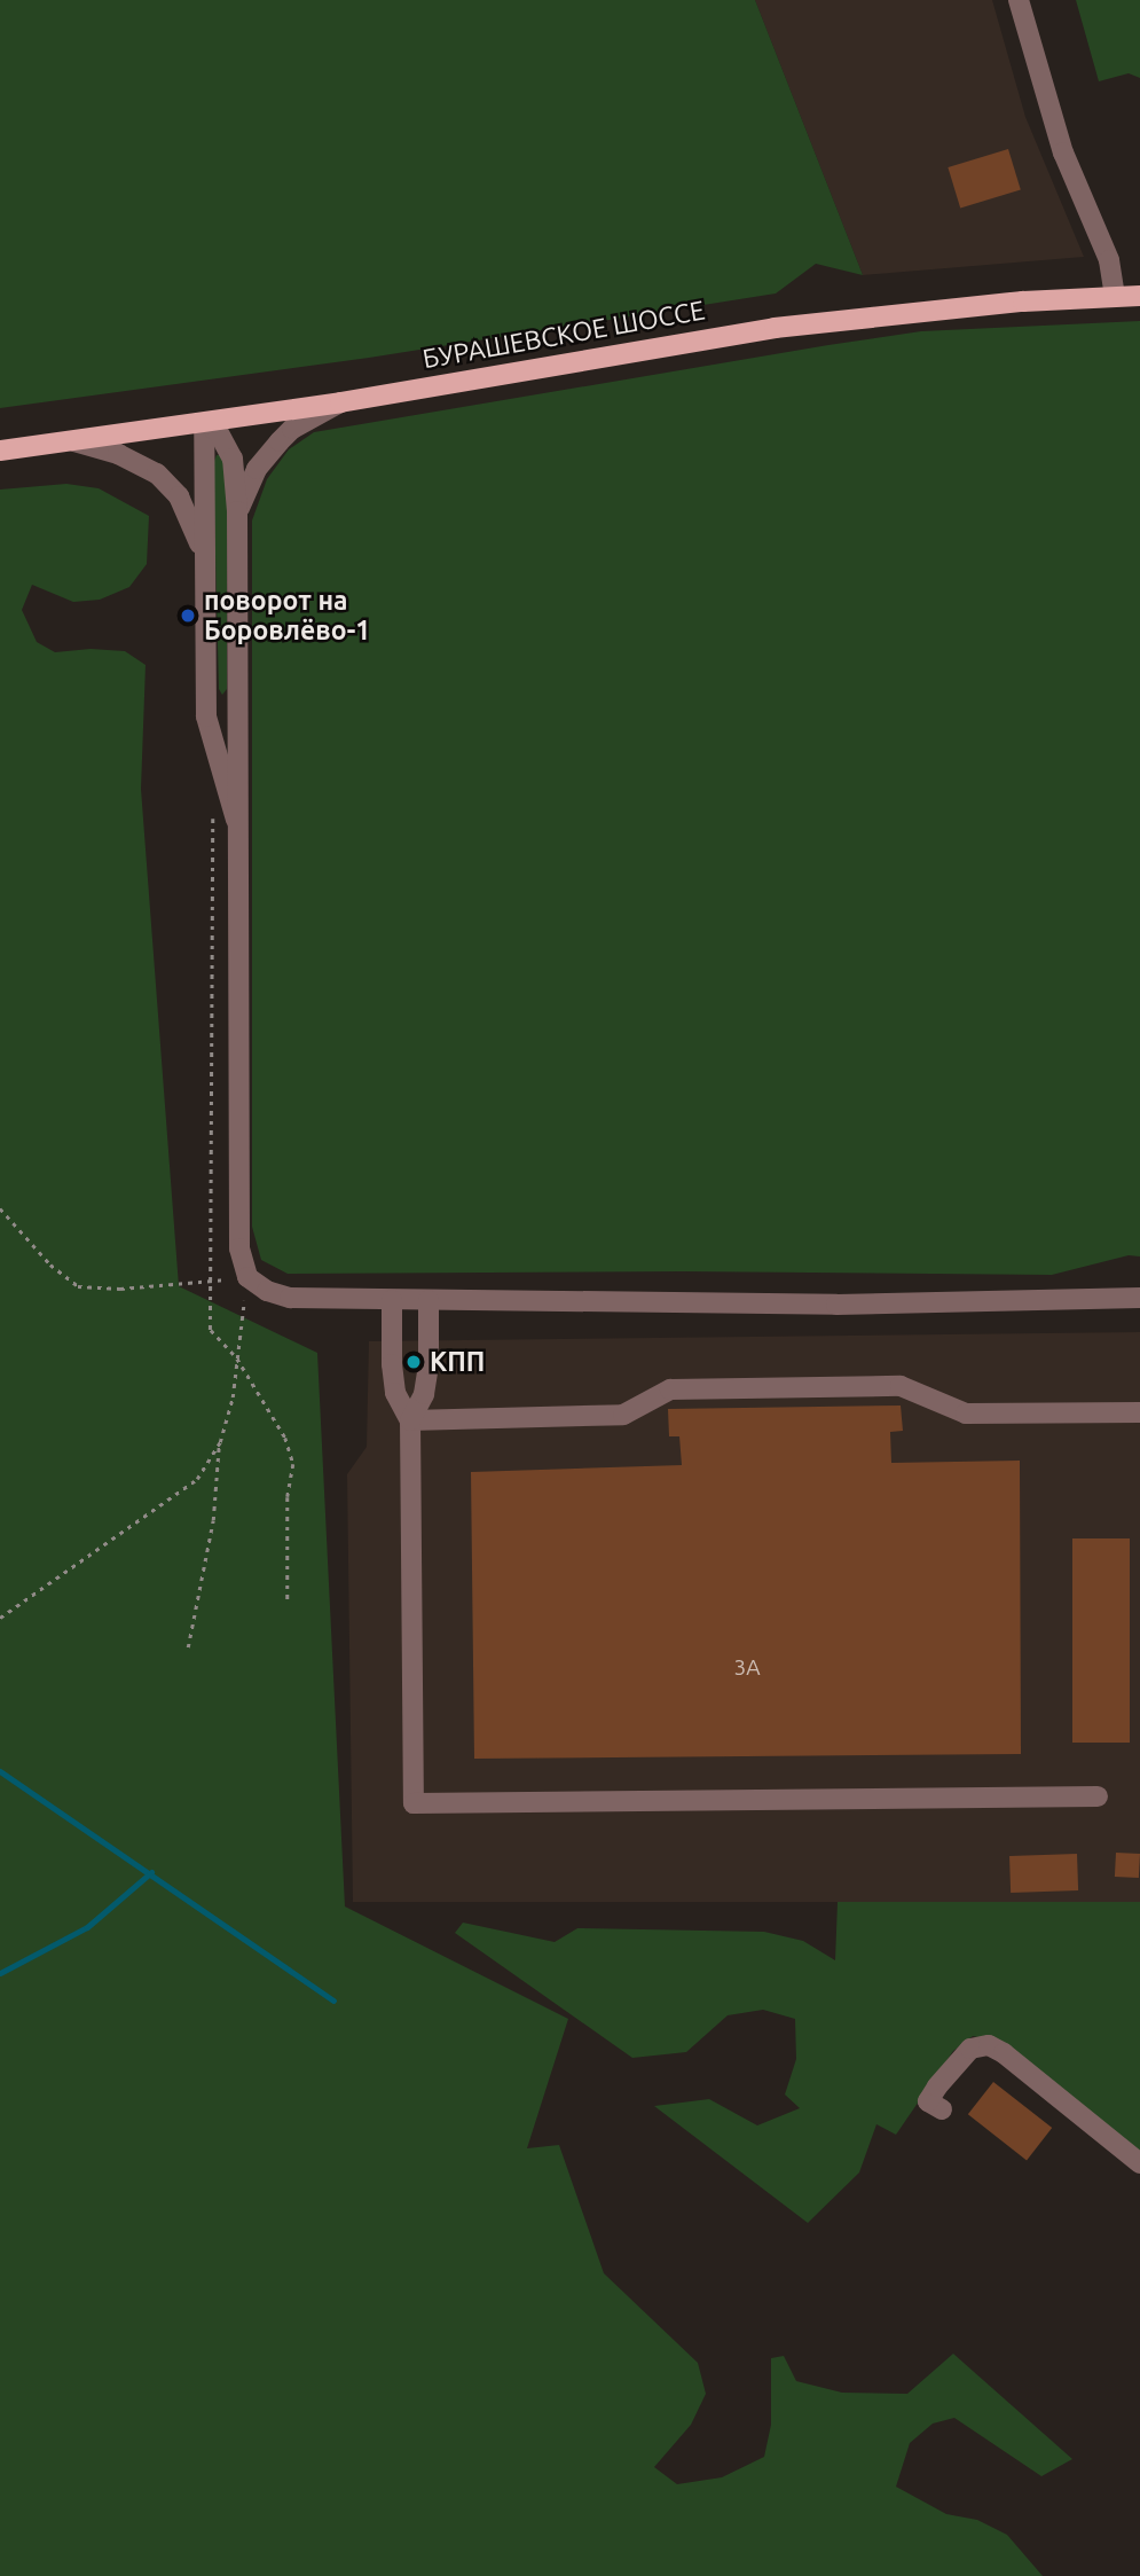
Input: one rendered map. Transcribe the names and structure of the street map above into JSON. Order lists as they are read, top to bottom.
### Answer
{
  "streets": {
    "main road": ["БУРАШЕВСКОЕ ШОССЕ"]
  },
  "places": ["поворот на Боровлёво-1", "КПП"],
  "house_numbers": ["3А"]
}
